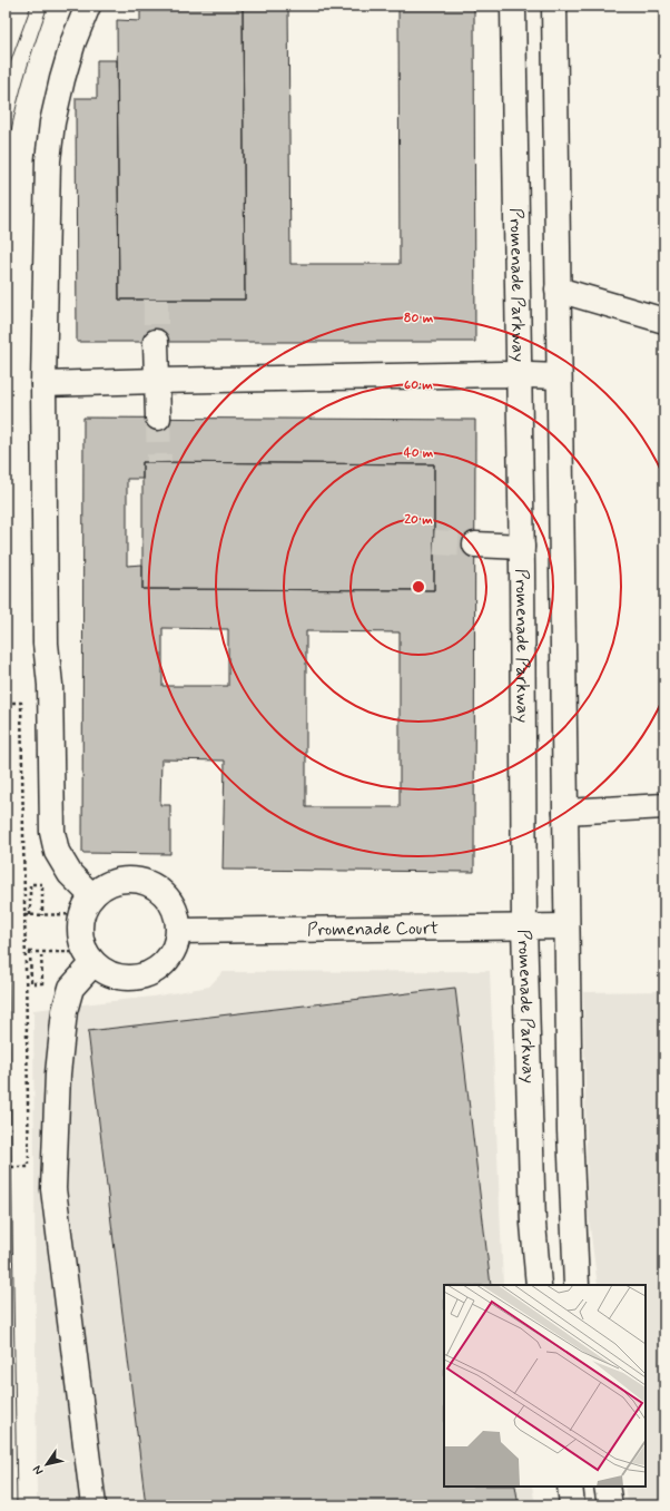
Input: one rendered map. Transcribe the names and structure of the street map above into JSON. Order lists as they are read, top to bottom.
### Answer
{
  "streets": {
    "street": ["Promenade Parkway", "Promenade Court"]
  },
  "crossings": [
    ["Promenade Parkway", "Promenade Court"]
  ],
  "north": "bottom left",
  "rings": [
    "80 m",
    "60 m",
    "40 m",
    "20 m"
  ]
}
